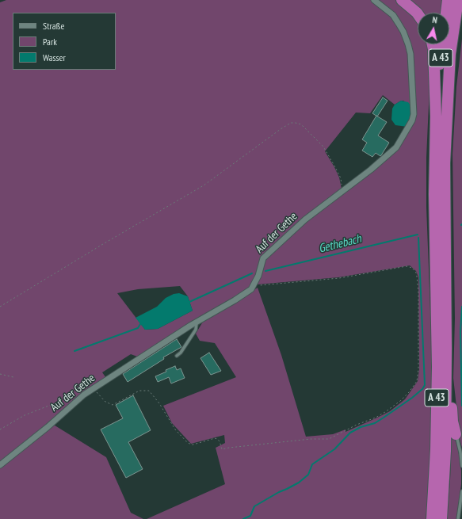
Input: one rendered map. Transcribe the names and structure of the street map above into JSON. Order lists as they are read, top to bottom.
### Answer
{
  "streets": {
    "highway": ["A 43"],
    "street": ["Auf der Gethe"]
  },
  "water": ["Gethebach"],
  "legend": ["Straße", "Park", "Wasser"],
  "north": "top"
}
